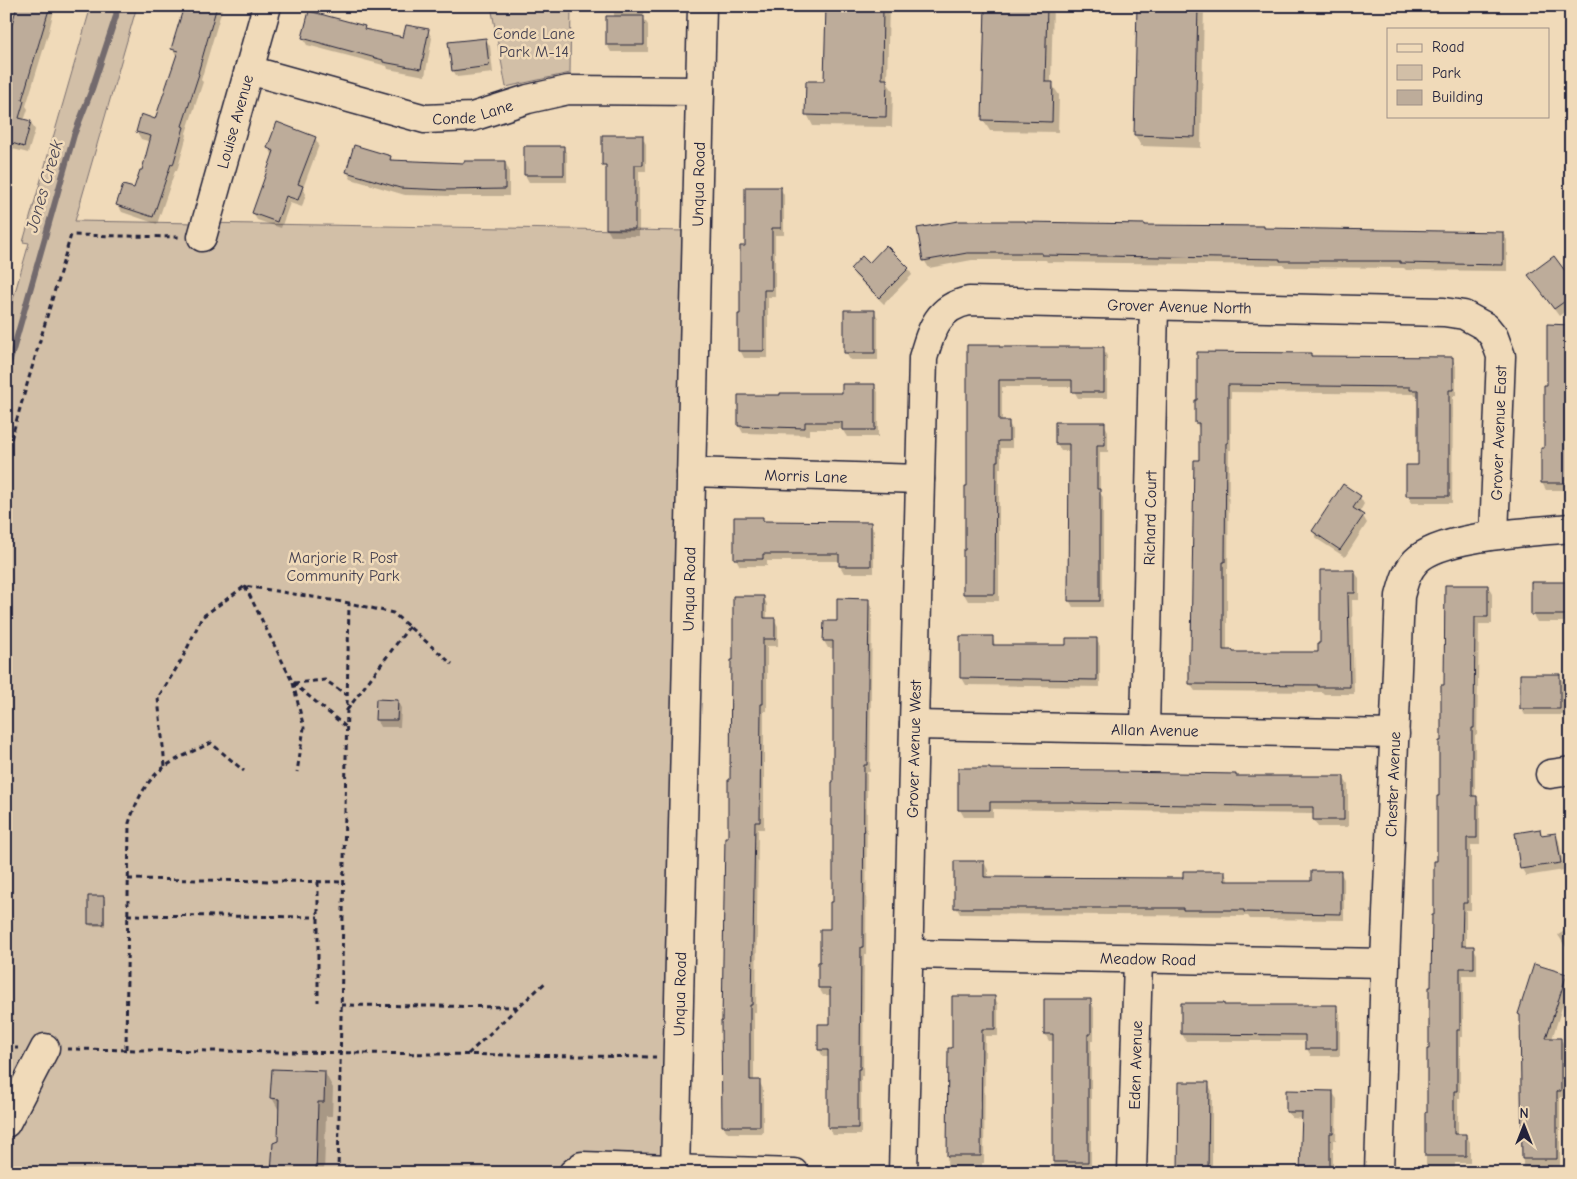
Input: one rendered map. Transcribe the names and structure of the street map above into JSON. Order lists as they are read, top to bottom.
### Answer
{
  "streets": {
    "street": [
      "Conde Lane",
      "Louise Avenue",
      "Unqua Road",
      "Grover Avenue North",
      "Grover Avenue East",
      "Morris Lane",
      "Richard Court",
      "Allan Avenue",
      "Grover Avenue West",
      "Chester Avenue",
      "Meadow Road",
      "Eden Avenue"
    ]
  },
  "crossings": [
    ["Conde Lane", "Louise Avenue"],
    ["Conde Lane", "Unqua Road"],
    ["Unqua Road", "Morris Lane"],
    ["Grover Avenue North", "Grover Avenue East"],
    ["Grover Avenue North", "Richard Court"],
    ["Grover Avenue North", "Grover Avenue West"],
    ["Grover Avenue East", "Chester Avenue"],
    ["Morris Lane", "Grover Avenue West"],
    ["Richard Court", "Allan Avenue"],
    ["Allan Avenue", "Grover Avenue West"],
    ["Allan Avenue", "Chester Avenue"],
    ["Grover Avenue West", "Meadow Road"],
    ["Chester Avenue", "Meadow Road"],
    ["Meadow Road", "Eden Avenue"]
  ],
  "water": ["Jones Creek"],
  "parks": ["Conde Lane Park M-14", "Marjorie R. Post Community Park"],
  "legend": ["Road", "Park", "Building"],
  "north": "top"
}
